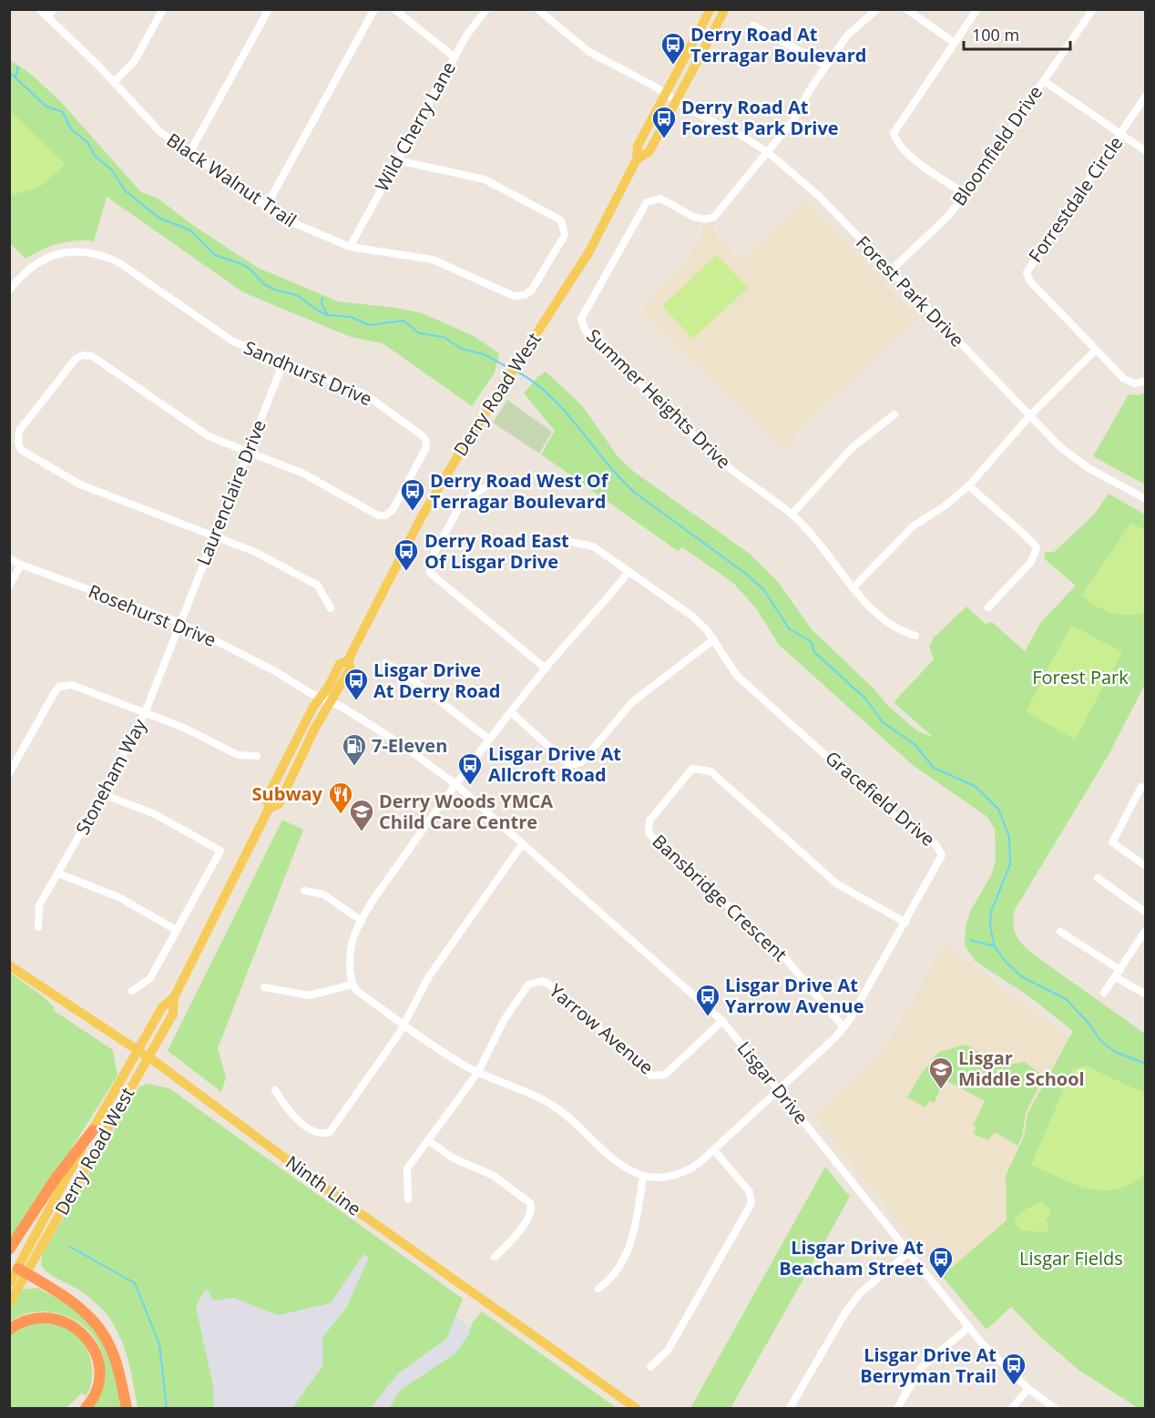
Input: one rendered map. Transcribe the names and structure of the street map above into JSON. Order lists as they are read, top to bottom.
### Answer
{
  "streets": {
    "main road": ["Derry Road West", "Ninth Line"],
    "street": [
      "Wild Cherry Lane",
      "Bloomfield Drive",
      "Black Walnut Trail",
      "Forrestdale Circle",
      "Forest Park Drive",
      "Sandhurst Drive",
      "Summer Heights Drive",
      "Laurenclaire Drive",
      "Rosehurst Drive",
      "Stoneham Way",
      "Gracefield Drive",
      "Bansbridge Crescent",
      "Yarrow Avenue",
      "Lisgar Drive"
    ]
  },
  "crossings": [
    ["Wild Cherry Lane", "Black Walnut Trail"],
    ["Bloomfield Drive", "Forest Park Drive"],
    ["Forest Park Drive", "Derry Road West"],
    ["Forest Park Drive", "Summer Heights Drive"],
    ["Sandhurst Drive", "Laurenclaire Drive"],
    ["Derry Road West", "Rosehurst Drive"],
    ["Derry Road West", "Lisgar Drive"],
    ["Derry Road West", "Ninth Line"],
    ["Laurenclaire Drive", "Rosehurst Drive"],
    ["Laurenclaire Drive", "Stoneham Way"],
    ["Rosehurst Drive", "Stoneham Way"],
    ["Rosehurst Drive", "Lisgar Drive"],
    ["Gracefield Drive", "Bansbridge Crescent"],
    ["Gracefield Drive", "Lisgar Drive"],
    ["Yarrow Avenue", "Lisgar Drive"]
  ],
  "parks": ["Forest Park", "Lisgar Fields"],
  "places": {
    "bus stop": [
      "Derry Road At Terragar Boulevard",
      "Derry Road At Forest Park Drive",
      "Derry Road West Of Terragar Boulevard",
      "Derry Road East Of Lisgar Drive",
      "Lisgar Drive At Derry Road",
      "Lisgar Drive At Allcroft Road",
      "Lisgar Drive At Yarrow Avenue",
      "Lisgar Drive At Beacham Street",
      "Lisgar Drive At Berryman Trail"
    ],
    "fuel station": ["7-Eleven"],
    "restaurant": ["Subway"],
    "school or university": ["Derry Woods YMCA Child Care Centre", "Lisgar Middle School"]
  },
  "scale_bar": "100 m"
}
